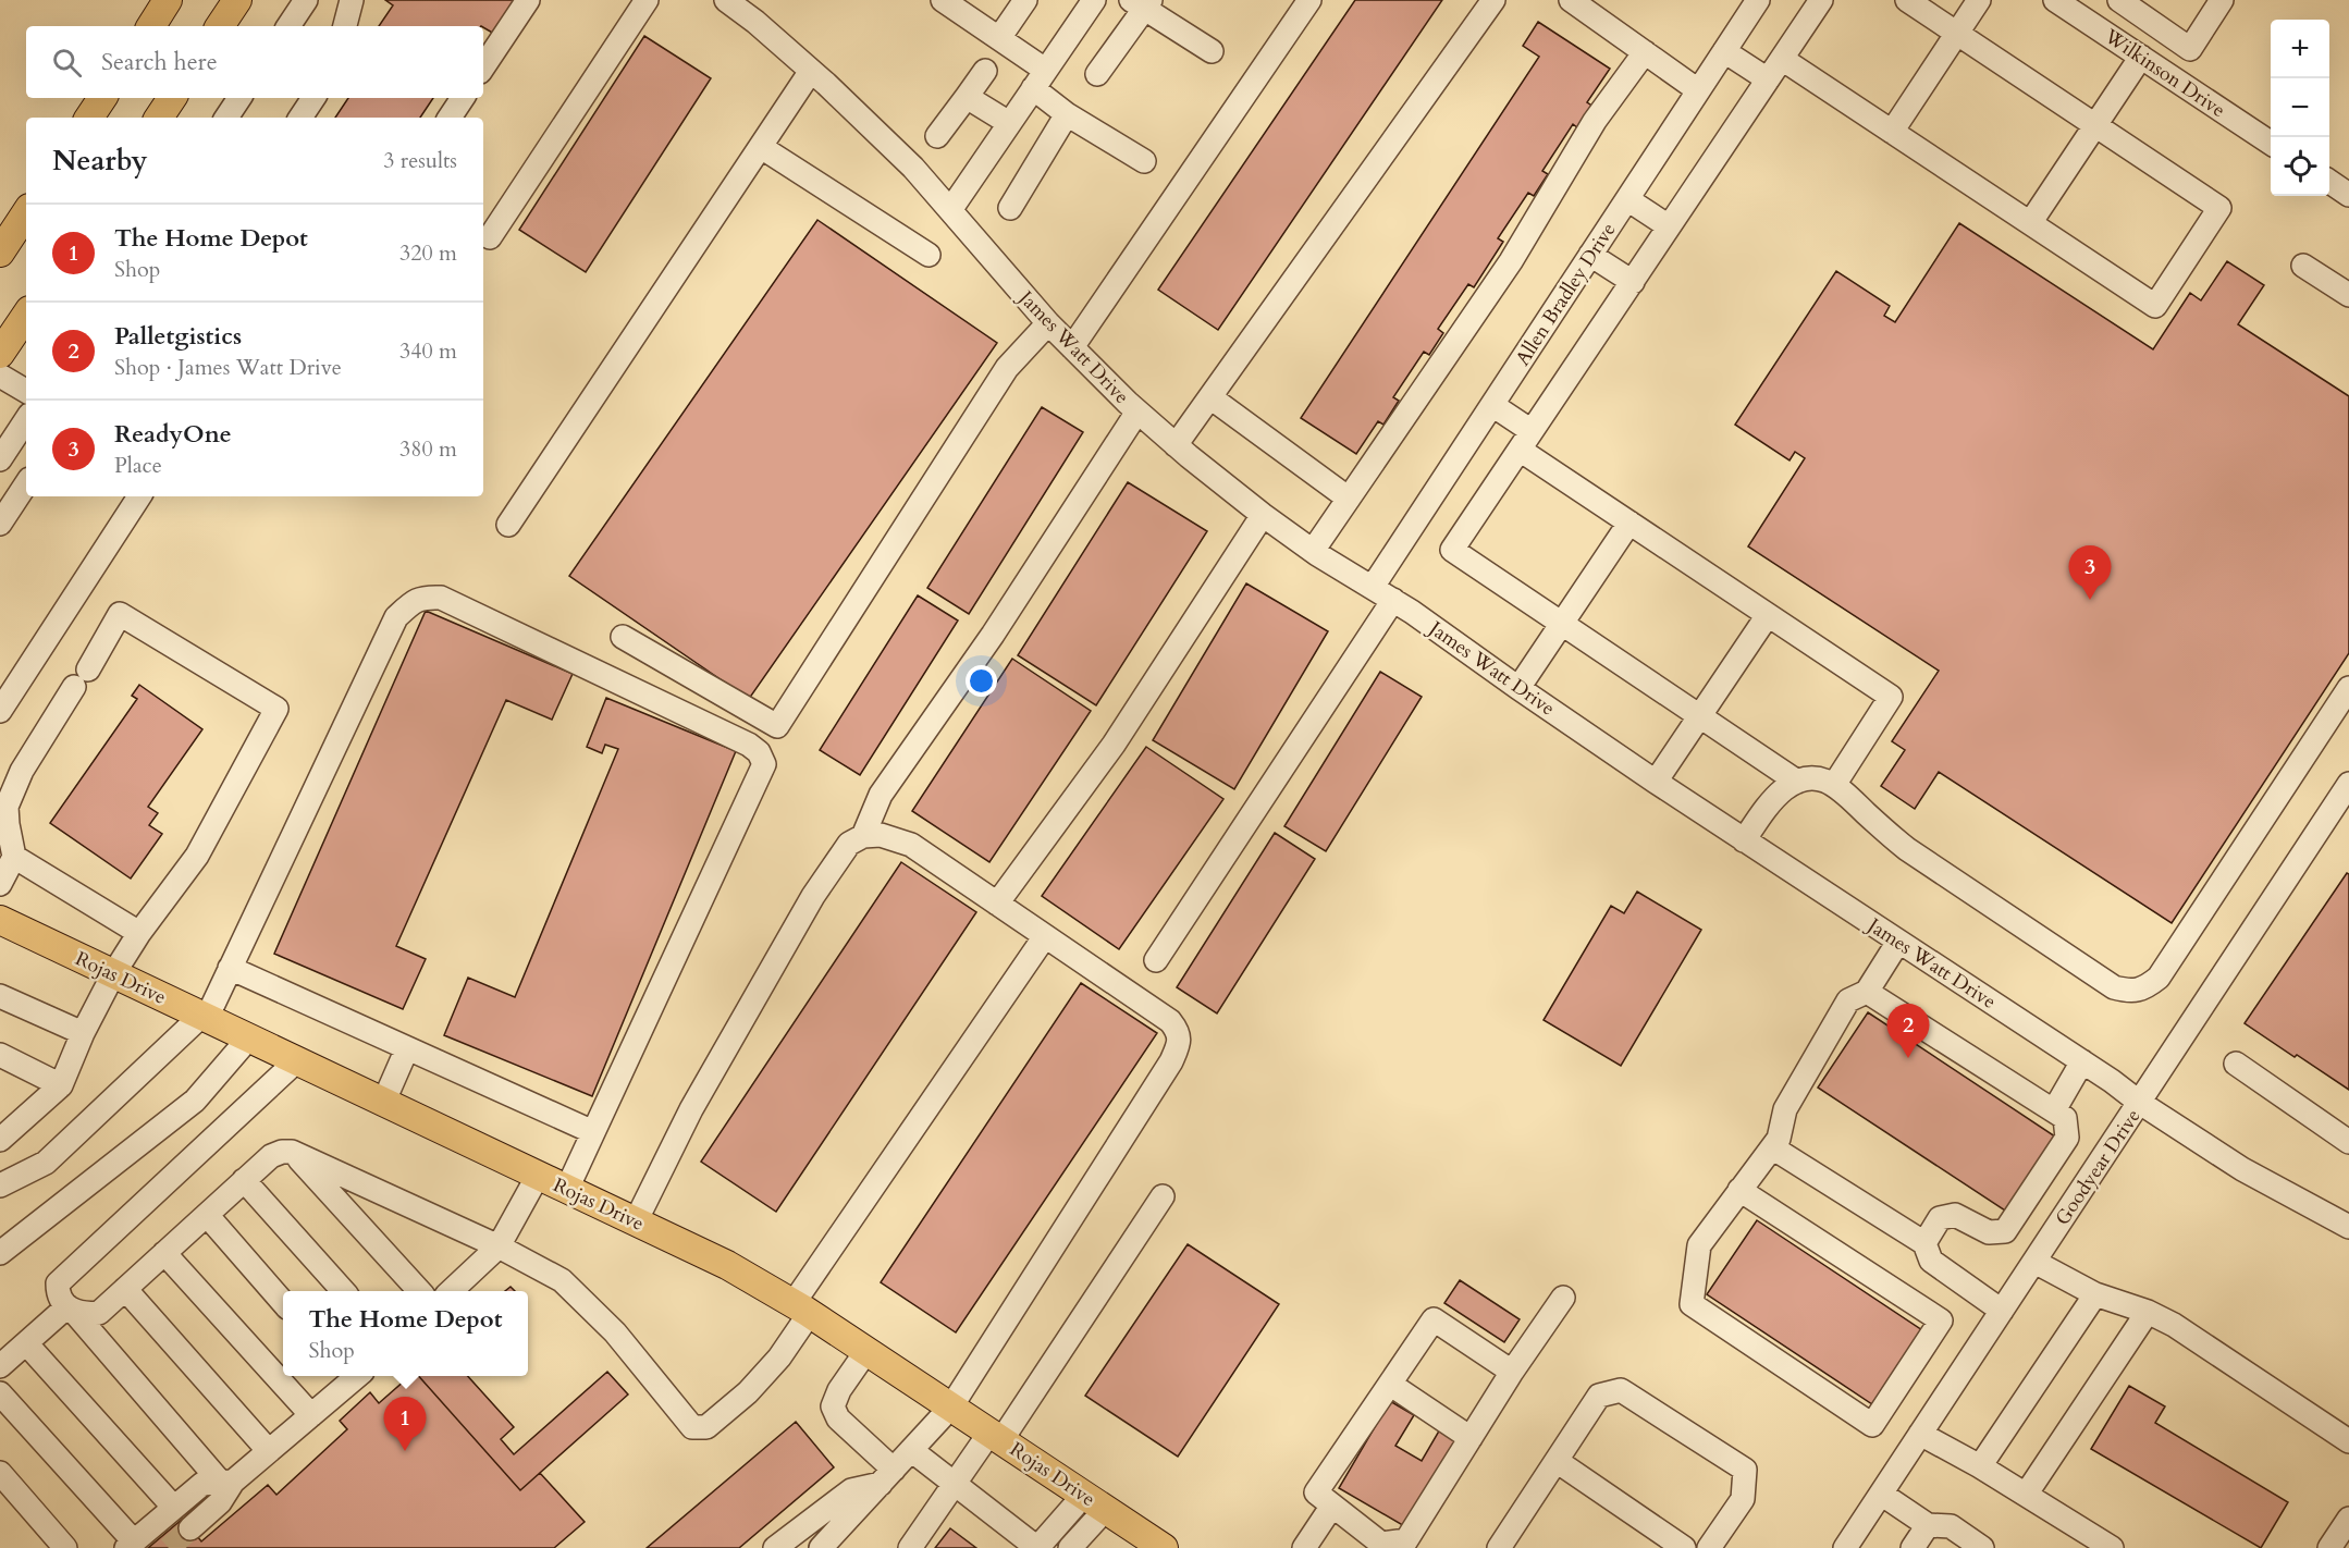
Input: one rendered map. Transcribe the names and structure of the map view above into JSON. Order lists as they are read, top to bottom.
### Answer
{
  "streets": {
    "main road": ["Rojas Drive"],
    "street": [
      "Wilkinson Drive",
      "Allen Bradley Drive",
      "James Watt Drive",
      "Goodyear Drive"
    ]
  },
  "crossings": [
    ["Allen Bradley Drive", "James Watt Drive"],
    ["James Watt Drive", "Goodyear Drive"]
  ],
  "page": {
    "map_buttons": ["+", "−"],
    "search": "Search here",
    "heading": ["Nearby", "3 results"],
    "list": [
      {
        "mark": "1",
        "name": "The Home Depot",
        "note": "Shop",
        "value": "320 m"
      },
      {
        "mark": "2",
        "name": "Palletgistics",
        "note": "Shop · James Watt Drive",
        "value": "340 m"
      },
      {
        "mark": "3",
        "name": "ReadyOne",
        "note": "Place",
        "value": "380 m"
      }
    ],
    "pins": ["3", "2", "1"],
    "popup": ["The Home Depot", "Shop"]
  }
}
